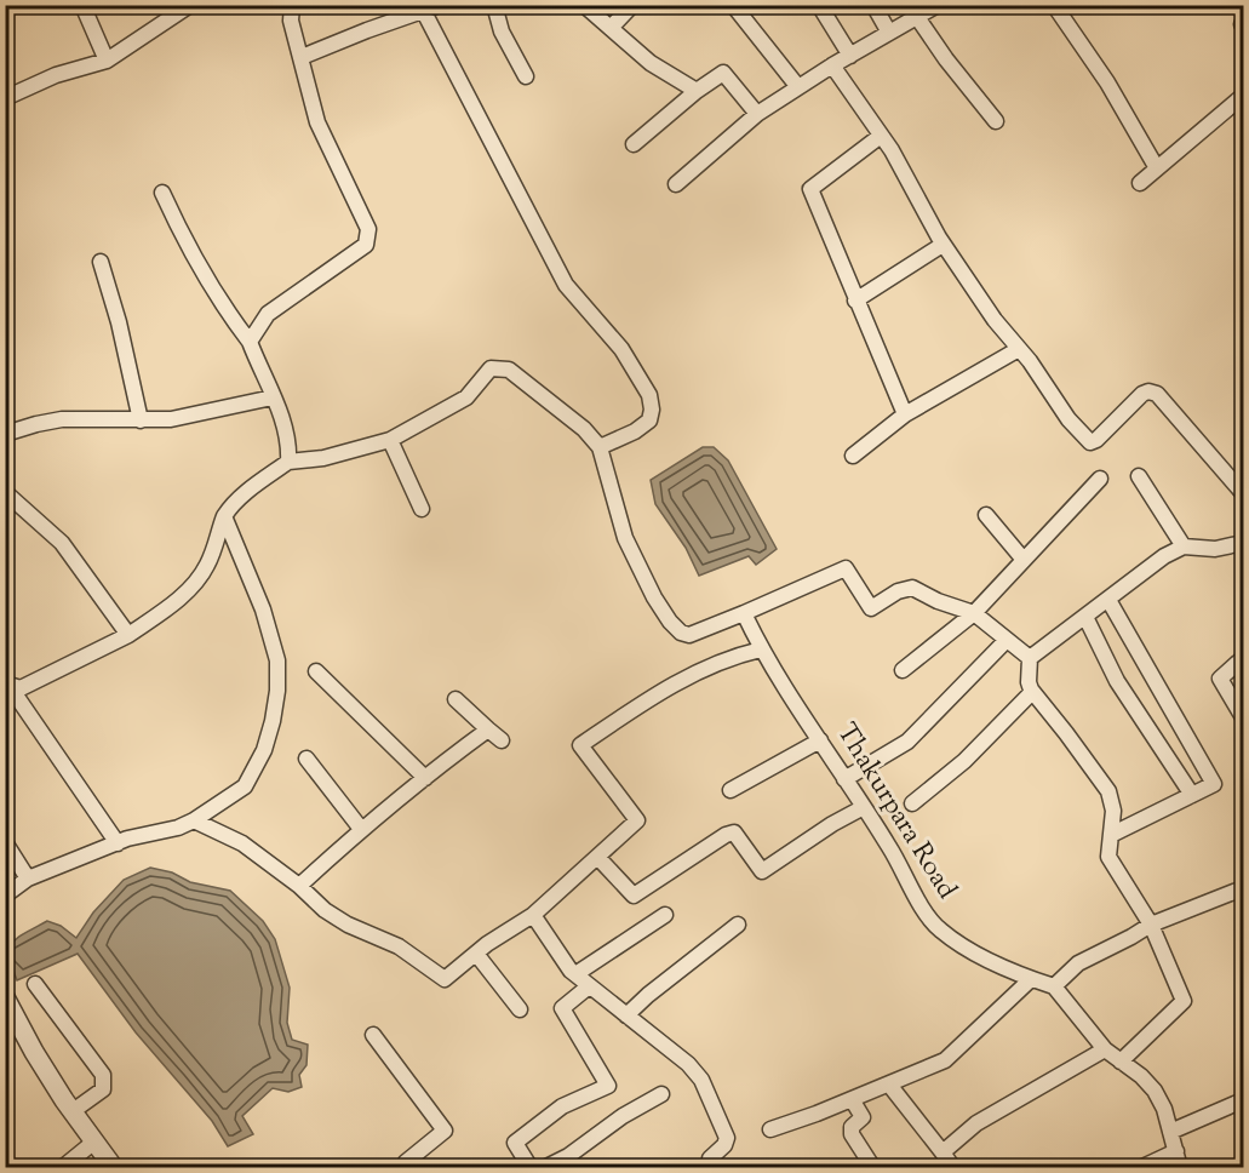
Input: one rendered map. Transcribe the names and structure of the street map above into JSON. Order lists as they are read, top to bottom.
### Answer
{
  "streets": {
    "street": ["Thakurpara Road"]
  }
}
